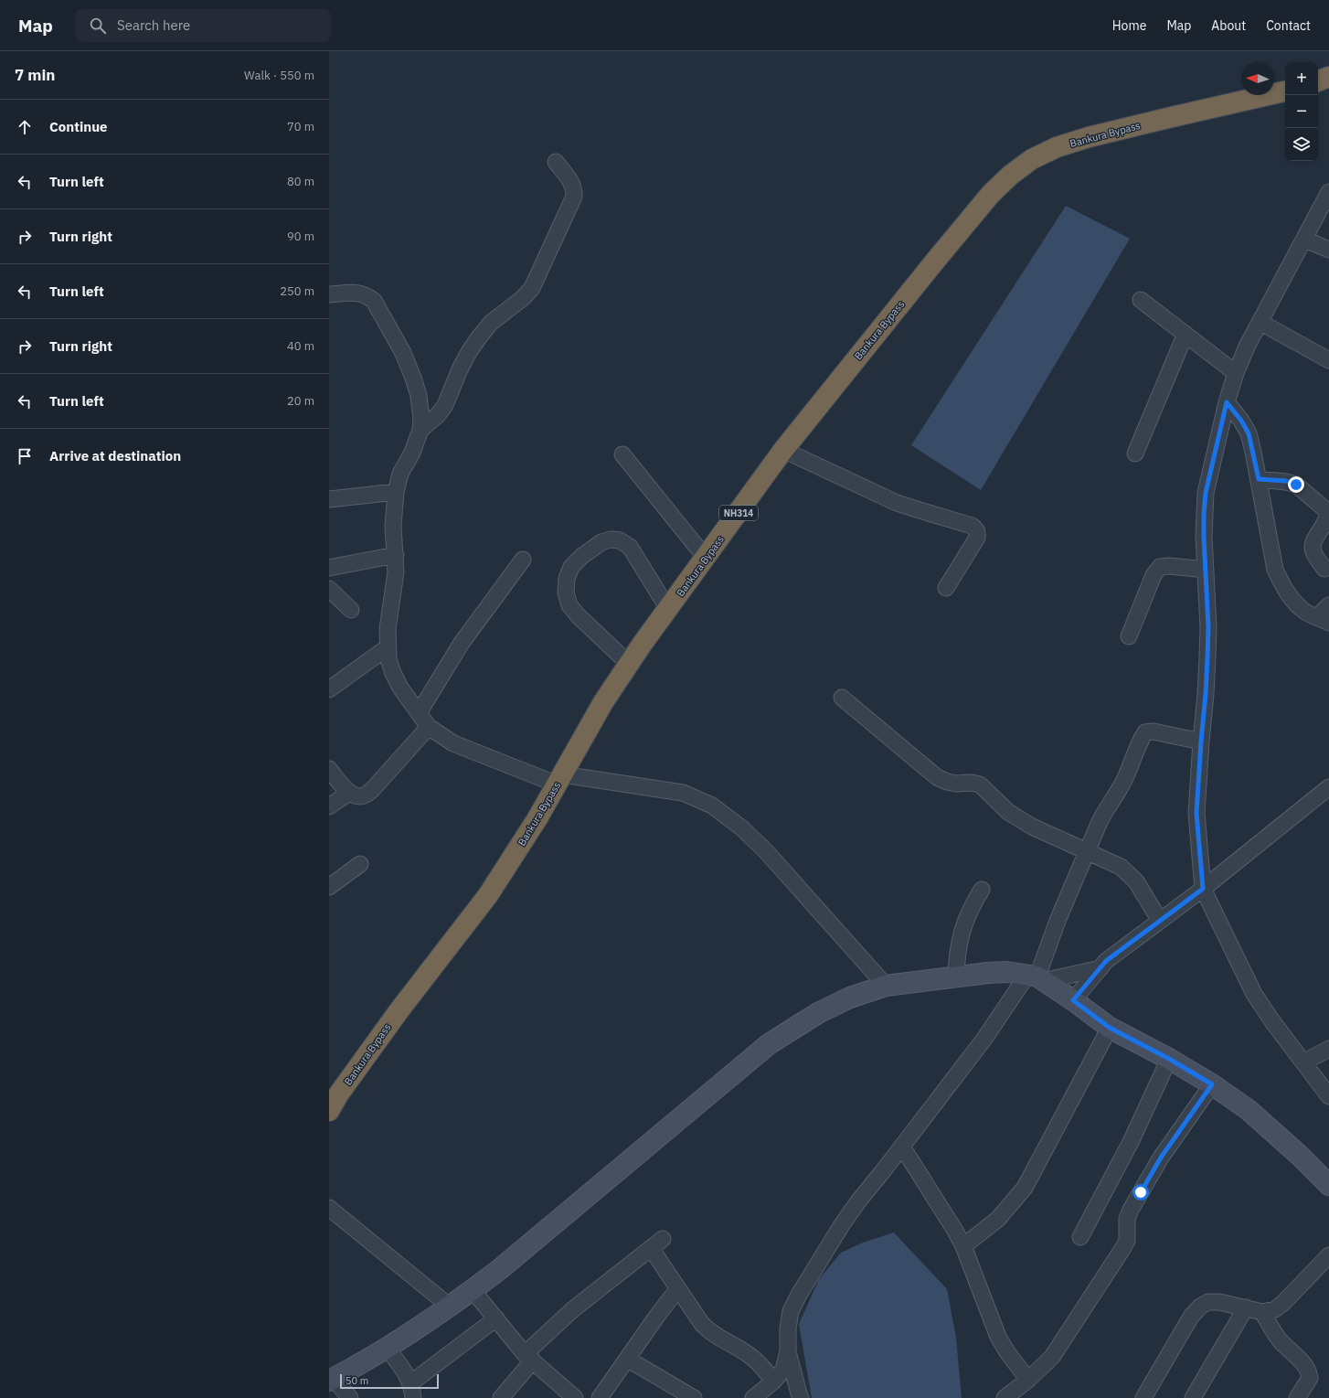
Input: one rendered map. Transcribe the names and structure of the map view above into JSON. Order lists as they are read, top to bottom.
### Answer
{
  "streets": {
    "highway": ["Bankura Bypass", "NH314"]
  },
  "scale_bar": "50 m",
  "north": "left",
  "page": {
    "header": "Map",
    "search": "Search here",
    "nav": [
      "Home",
      "Map",
      "About",
      "Contact"
    ],
    "heading": ["7 min", "Walk · 550 m"],
    "map_buttons": ["+", "−"],
    "list": [
      ["Continue", "70 m"],
      ["Turn left", "80 m"],
      ["Turn right", "90 m"],
      ["Turn left", "250 m"],
      ["Turn right", "40 m"],
      ["Turn left", "20 m"],
      "Arrive at destination"
    ],
    "scale": "50 m"
  }
}
